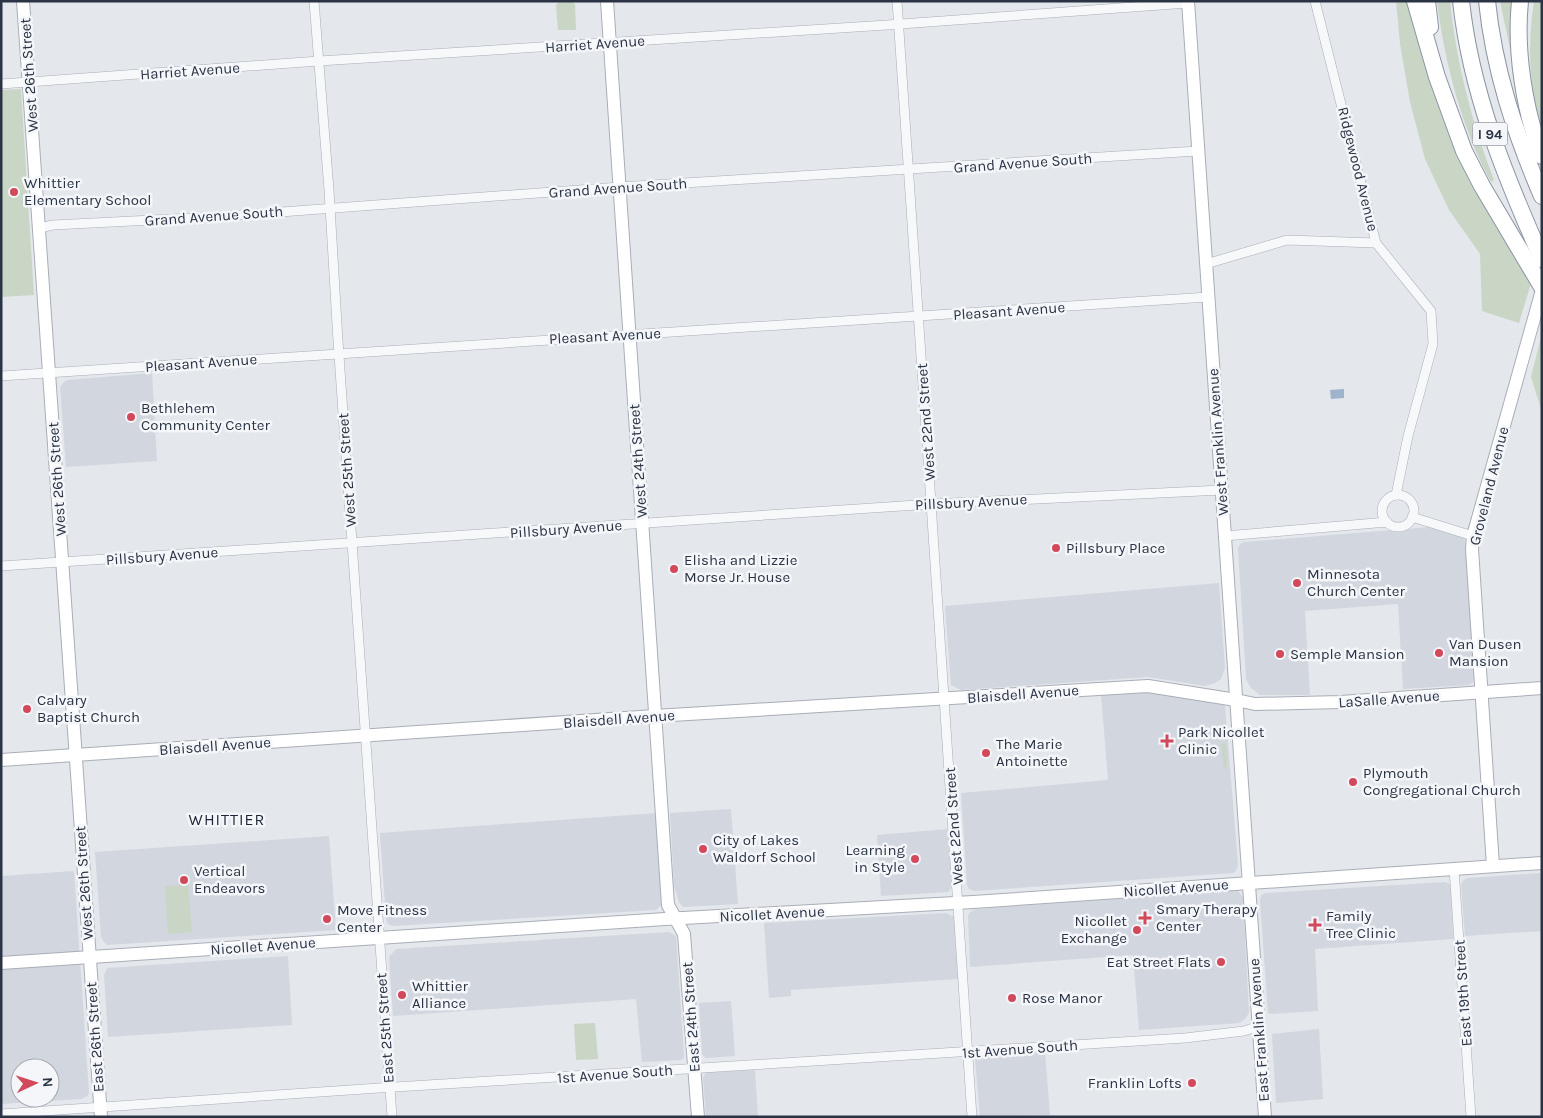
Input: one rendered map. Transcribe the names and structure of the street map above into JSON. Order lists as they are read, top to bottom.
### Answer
{
  "streets": {
    "highway": ["I 94"],
    "street": [
      "Harriet Avenue",
      "West 26th Street",
      "Grand Avenue South",
      "Ridgewood Avenue",
      "Pleasant Avenue",
      "West 22nd Street",
      "West Franklin Avenue",
      "West 24th Street",
      "West 25th Street",
      "Groveland Avenue",
      "Pillsbury Avenue",
      "Blaisdell Avenue",
      "LaSalle Avenue",
      "Nicollet Avenue",
      "East 19th Street",
      "East 24th Street",
      "East 25th Street",
      "East Franklin Avenue",
      "East 26th Street",
      "1st Avenue South"
    ]
  },
  "crossings": [
    ["Harriet Avenue", "West 26th Street"],
    ["Harriet Avenue", "West 22nd Street"],
    ["Harriet Avenue", "West Franklin Avenue"],
    ["Harriet Avenue", "West 24th Street"],
    ["Harriet Avenue", "West 25th Street"],
    ["West 26th Street", "Grand Avenue South"],
    ["West 26th Street", "Pleasant Avenue"],
    ["West 26th Street", "Pillsbury Avenue"],
    ["West 26th Street", "Blaisdell Avenue"],
    ["West 26th Street", "Nicollet Avenue"],
    ["West 26th Street", "East 26th Street"],
    ["Grand Avenue South", "West 22nd Street"],
    ["Grand Avenue South", "West Franklin Avenue"],
    ["Grand Avenue South", "West 24th Street"],
    ["Grand Avenue South", "West 25th Street"],
    ["Pleasant Avenue", "West 22nd Street"],
    ["Pleasant Avenue", "West Franklin Avenue"],
    ["Pleasant Avenue", "West 24th Street"],
    ["Pleasant Avenue", "West 25th Street"],
    ["West 22nd Street", "Pillsbury Avenue"],
    ["West 22nd Street", "Blaisdell Avenue"],
    ["West 22nd Street", "Nicollet Avenue"],
    ["West 22nd Street", "1st Avenue South"],
    ["West Franklin Avenue", "Pillsbury Avenue"],
    ["West Franklin Avenue", "Blaisdell Avenue"],
    ["West Franklin Avenue", "LaSalle Avenue"],
    ["West Franklin Avenue", "Nicollet Avenue"],
    ["West Franklin Avenue", "East Franklin Avenue"],
    ["West 24th Street", "Pillsbury Avenue"],
    ["West 24th Street", "Blaisdell Avenue"],
    ["West 24th Street", "Nicollet Avenue"],
    ["West 24th Street", "East 24th Street"],
    ["West 25th Street", "Pillsbury Avenue"],
    ["West 25th Street", "Blaisdell Avenue"],
    ["West 25th Street", "Nicollet Avenue"],
    ["West 25th Street", "East 25th Street"],
    ["Groveland Avenue", "LaSalle Avenue"],
    ["Groveland Avenue", "Nicollet Avenue"],
    ["Blaisdell Avenue", "LaSalle Avenue"],
    ["Nicollet Avenue", "East 19th Street"],
    ["Nicollet Avenue", "East 24th Street"],
    ["Nicollet Avenue", "East 25th Street"],
    ["Nicollet Avenue", "East Franklin Avenue"],
    ["Nicollet Avenue", "East 26th Street"],
    ["East 24th Street", "1st Avenue South"],
    ["East 25th Street", "1st Avenue South"],
    ["East Franklin Avenue", "1st Avenue South"],
    ["East 26th Street", "1st Avenue South"]
  ],
  "districts": ["WHITTIER"],
  "places": {
    "other": [
      "Whittier Elementary School",
      "Bethlehem Community Center",
      "Pillsbury Place",
      "Elisha and Lizzie Morse Jr. House",
      "Minnesota Church Center",
      "Van Dusen Mansion",
      "Semple Mansion",
      "Calvary Baptist Church",
      "The Marie Antoinette",
      "Plymouth Congregational Church",
      "City of Lakes Waldorf School",
      "Learning in Style",
      "Vertical Endeavors",
      "Move Fitness Center",
      "Nicollet Exchange",
      "Eat Street Flats",
      "Whittier Alliance",
      "Rose Manor",
      "Franklin Lofts"
    ],
    "health": ["Park Nicollet Clinic", "Smary Therapy Center", "Family Tree Clinic"]
  },
  "north": "right"
}
